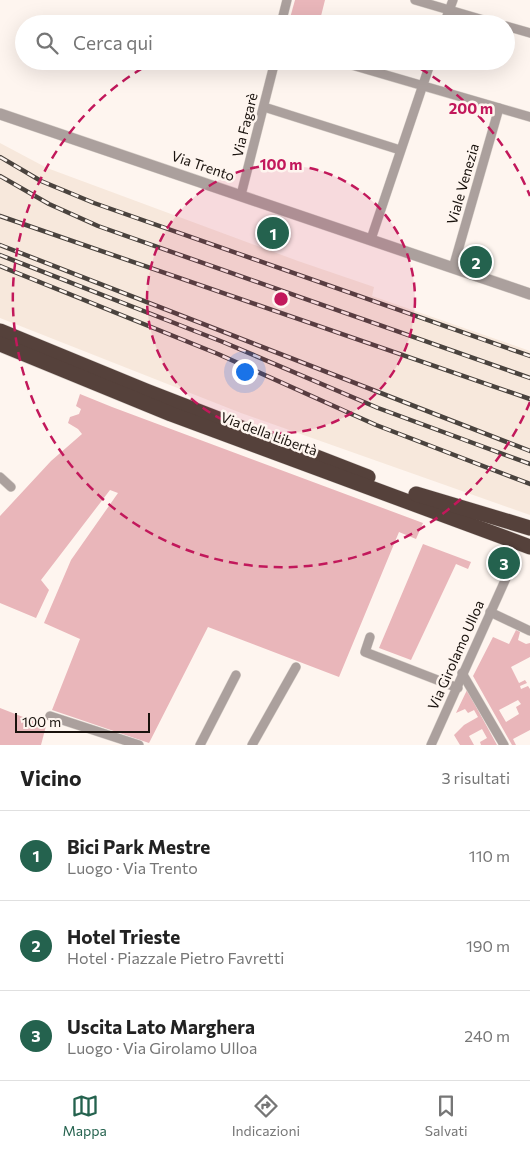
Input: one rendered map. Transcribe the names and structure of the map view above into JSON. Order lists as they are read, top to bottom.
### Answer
{
  "streets": {
    "highway": ["Via della Libertà"],
    "street": [
      "Via Fagarè",
      "Via Trento",
      "Viale Venezia",
      "Via Girolamo Ulloa"
    ]
  },
  "crossings": [
    ["Via Fagarè", "Via Trento"],
    ["Via Trento", "Viale Venezia"]
  ],
  "scale_bar": "100 m",
  "page": {
    "search": "Cerca qui",
    "pins": ["1", "2", "3"],
    "scale": "100 m",
    "heading": ["Vicino", "3 risultati"],
    "list": [
      {
        "mark": "1",
        "name": "Bici Park Mestre",
        "note": "Luogo · Via Trento",
        "value": "110 m"
      },
      {
        "mark": "2",
        "name": "Hotel Trieste",
        "note": "Hotel · Piazzale Pietro Favretti",
        "value": "190 m"
      },
      {
        "mark": "3",
        "name": "Uscita Lato Marghera",
        "note": "Luogo · Via Girolamo Ulloa",
        "value": "240 m"
      }
    ],
    "nav": ["Mappa", "Indicazioni", "Salvati"]
  },
  "rings": ["200 m", "100 m"]
}
